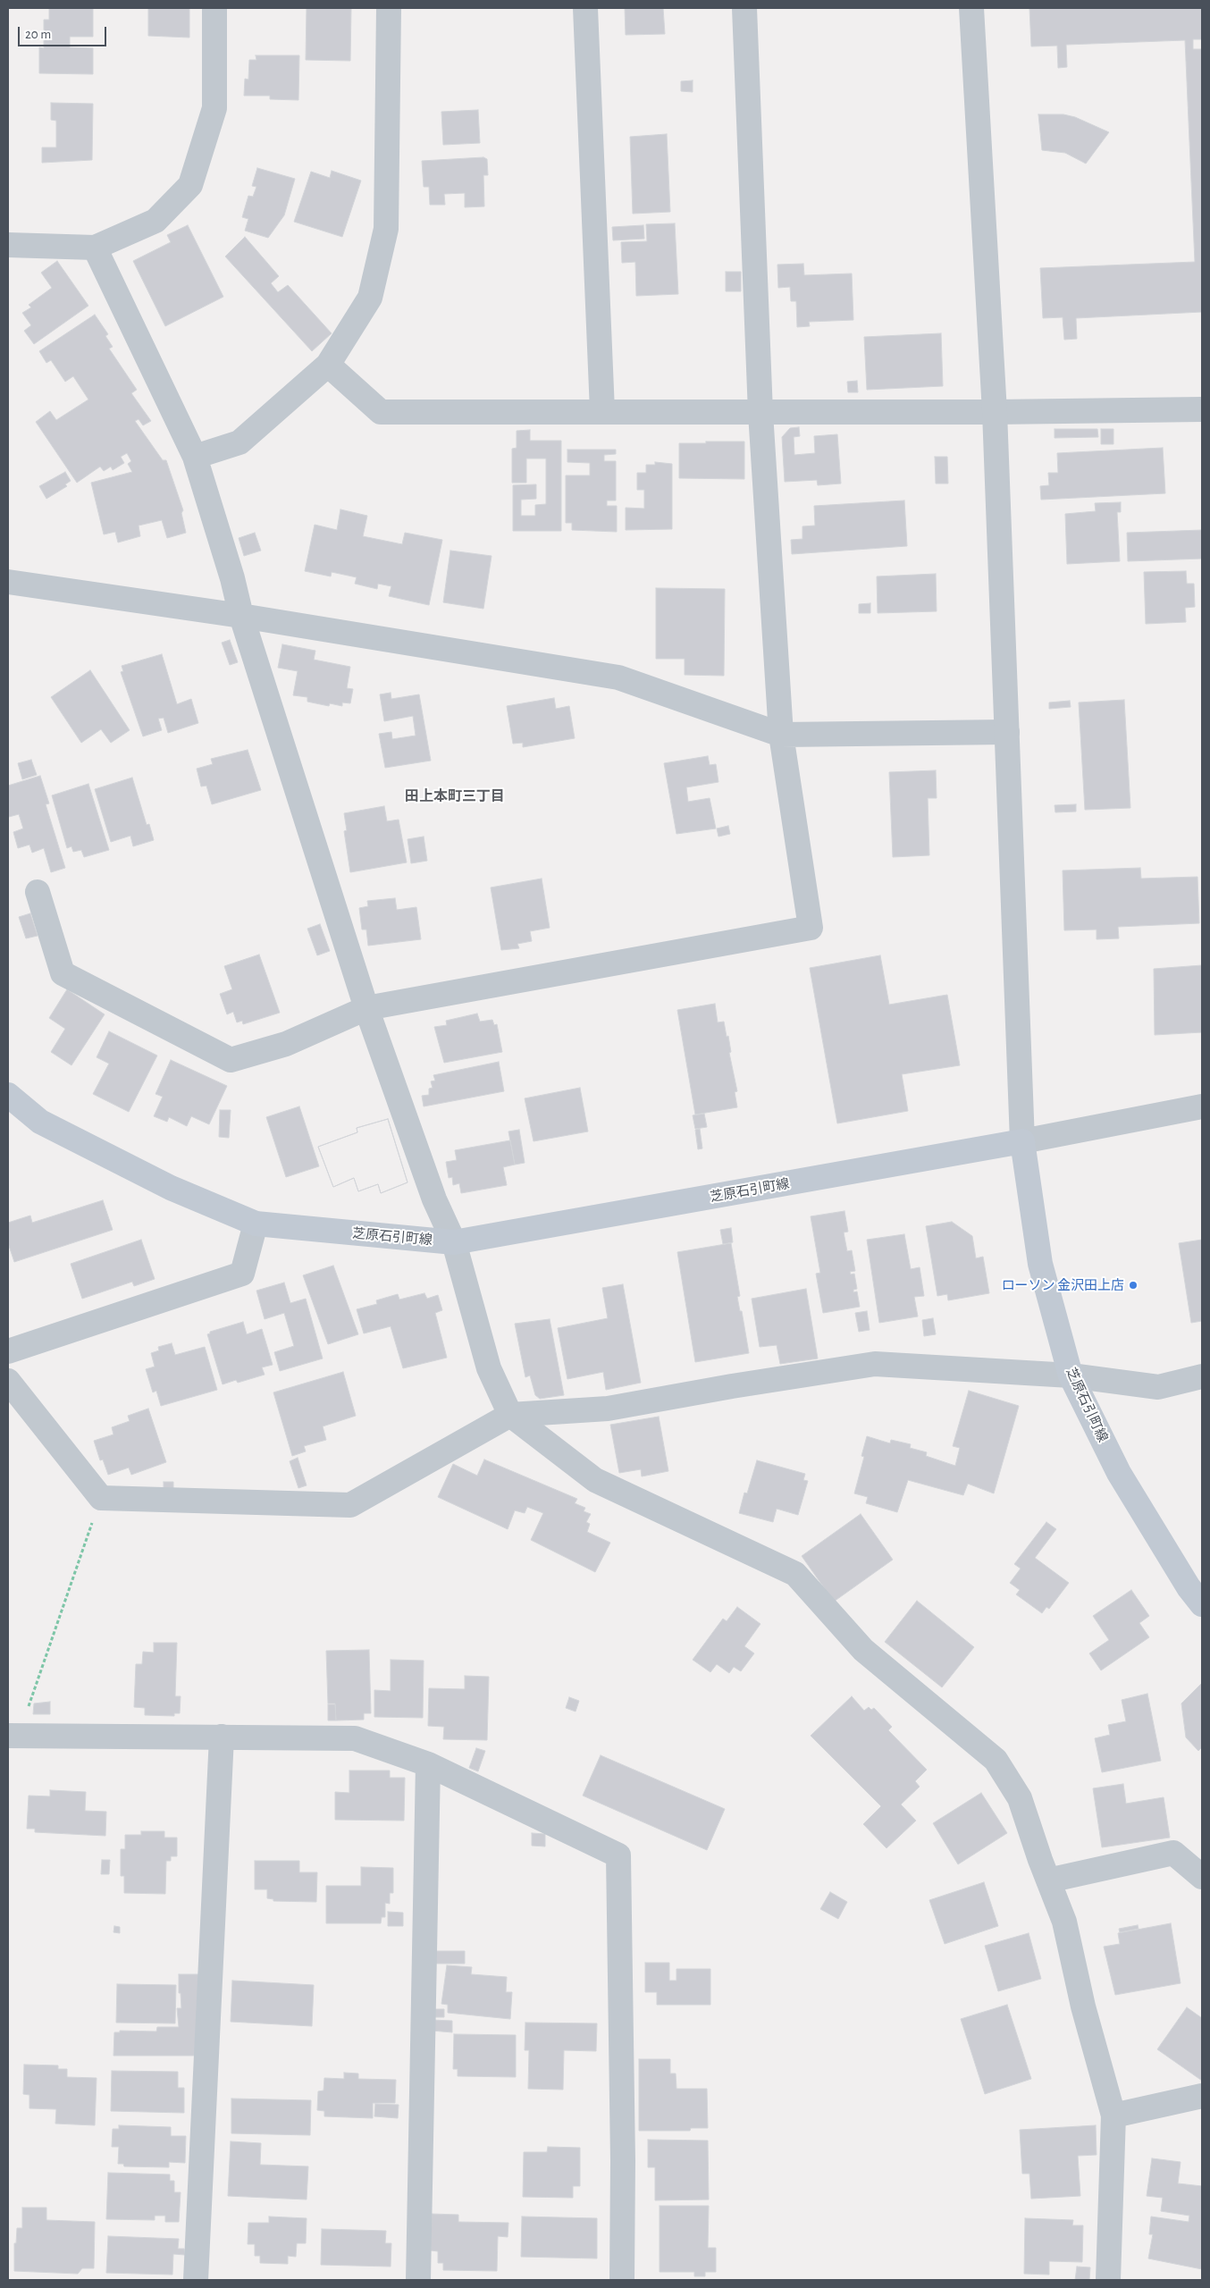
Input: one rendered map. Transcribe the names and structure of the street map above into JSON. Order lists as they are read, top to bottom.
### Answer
{
  "streets": {
    "main road": ["芝原石引町線"]
  },
  "districts": ["田上本町三丁目"],
  "places": ["ローソン 金沢田上店"],
  "scale_bar": "20 m"
}
